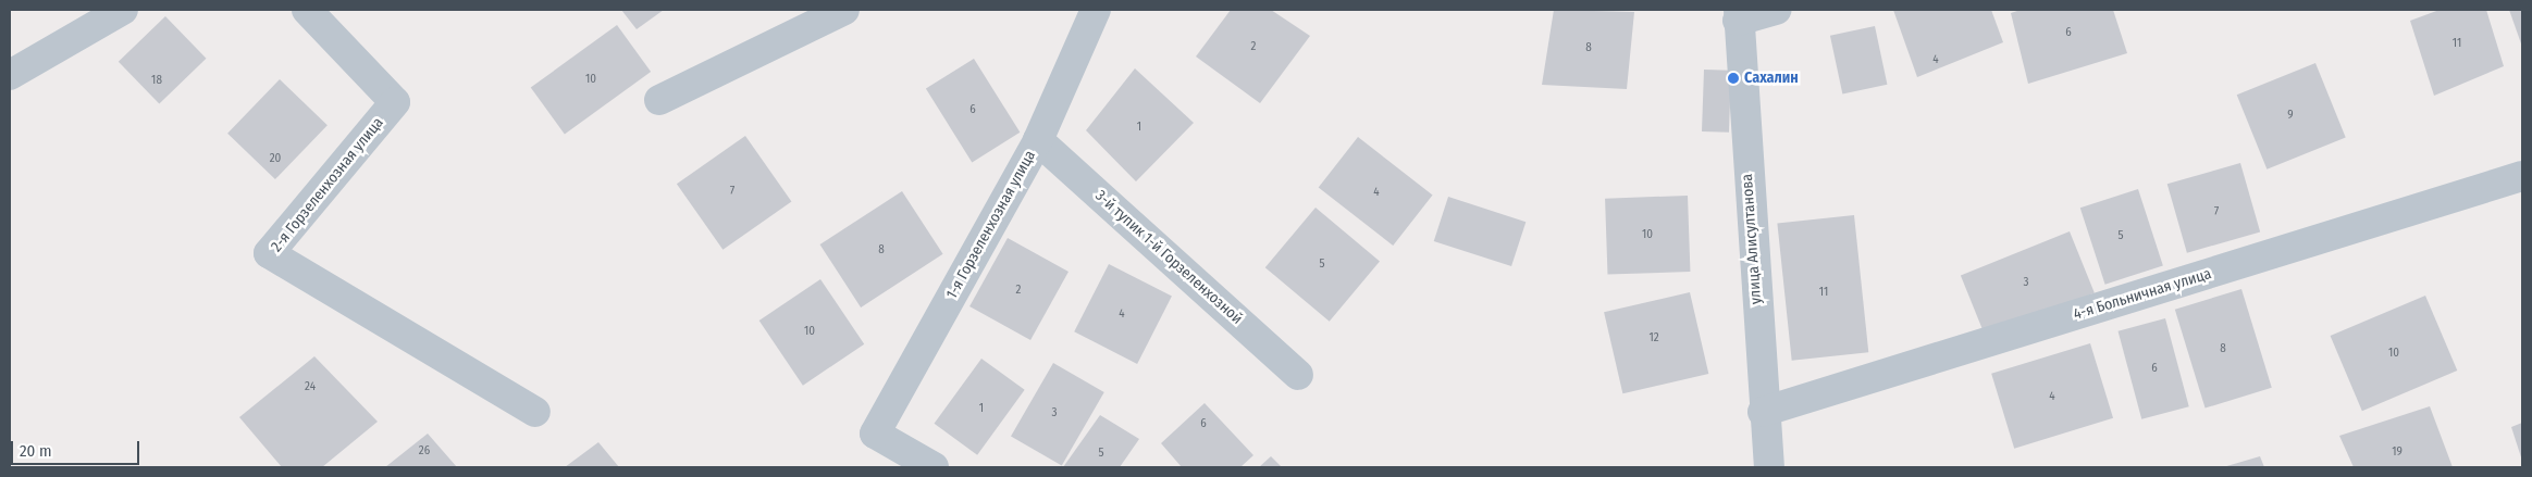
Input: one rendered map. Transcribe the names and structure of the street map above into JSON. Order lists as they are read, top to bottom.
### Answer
{
  "streets": {
    "street": [
      "2-я Горзеленхозная улица",
      "1-я Горзеленхозная улица",
      "улица Алисултанова",
      "3-й тупик 1-й Горзеленхозной",
      "4-я Больничная улица"
    ]
  },
  "crossings": [
    ["1-я Горзеленхозная улица", "3-й тупик 1-й Горзеленхозной"],
    ["улица Алисултанова", "4-я Больничная улица"]
  ],
  "places": ["Сахалин"],
  "house_numbers": [
    "6",
    "11",
    "2",
    "8",
    "4",
    "10",
    "18",
    "6",
    "9",
    "1",
    "20",
    "7",
    "4",
    "7",
    "10",
    "5",
    "8",
    "5",
    "3",
    "2",
    "11",
    "4",
    "10",
    "12",
    "8",
    "10",
    "6",
    "24",
    "4",
    "1",
    "3",
    "6",
    "26",
    "19",
    "5"
  ],
  "scale_bar": "20 m"
}
